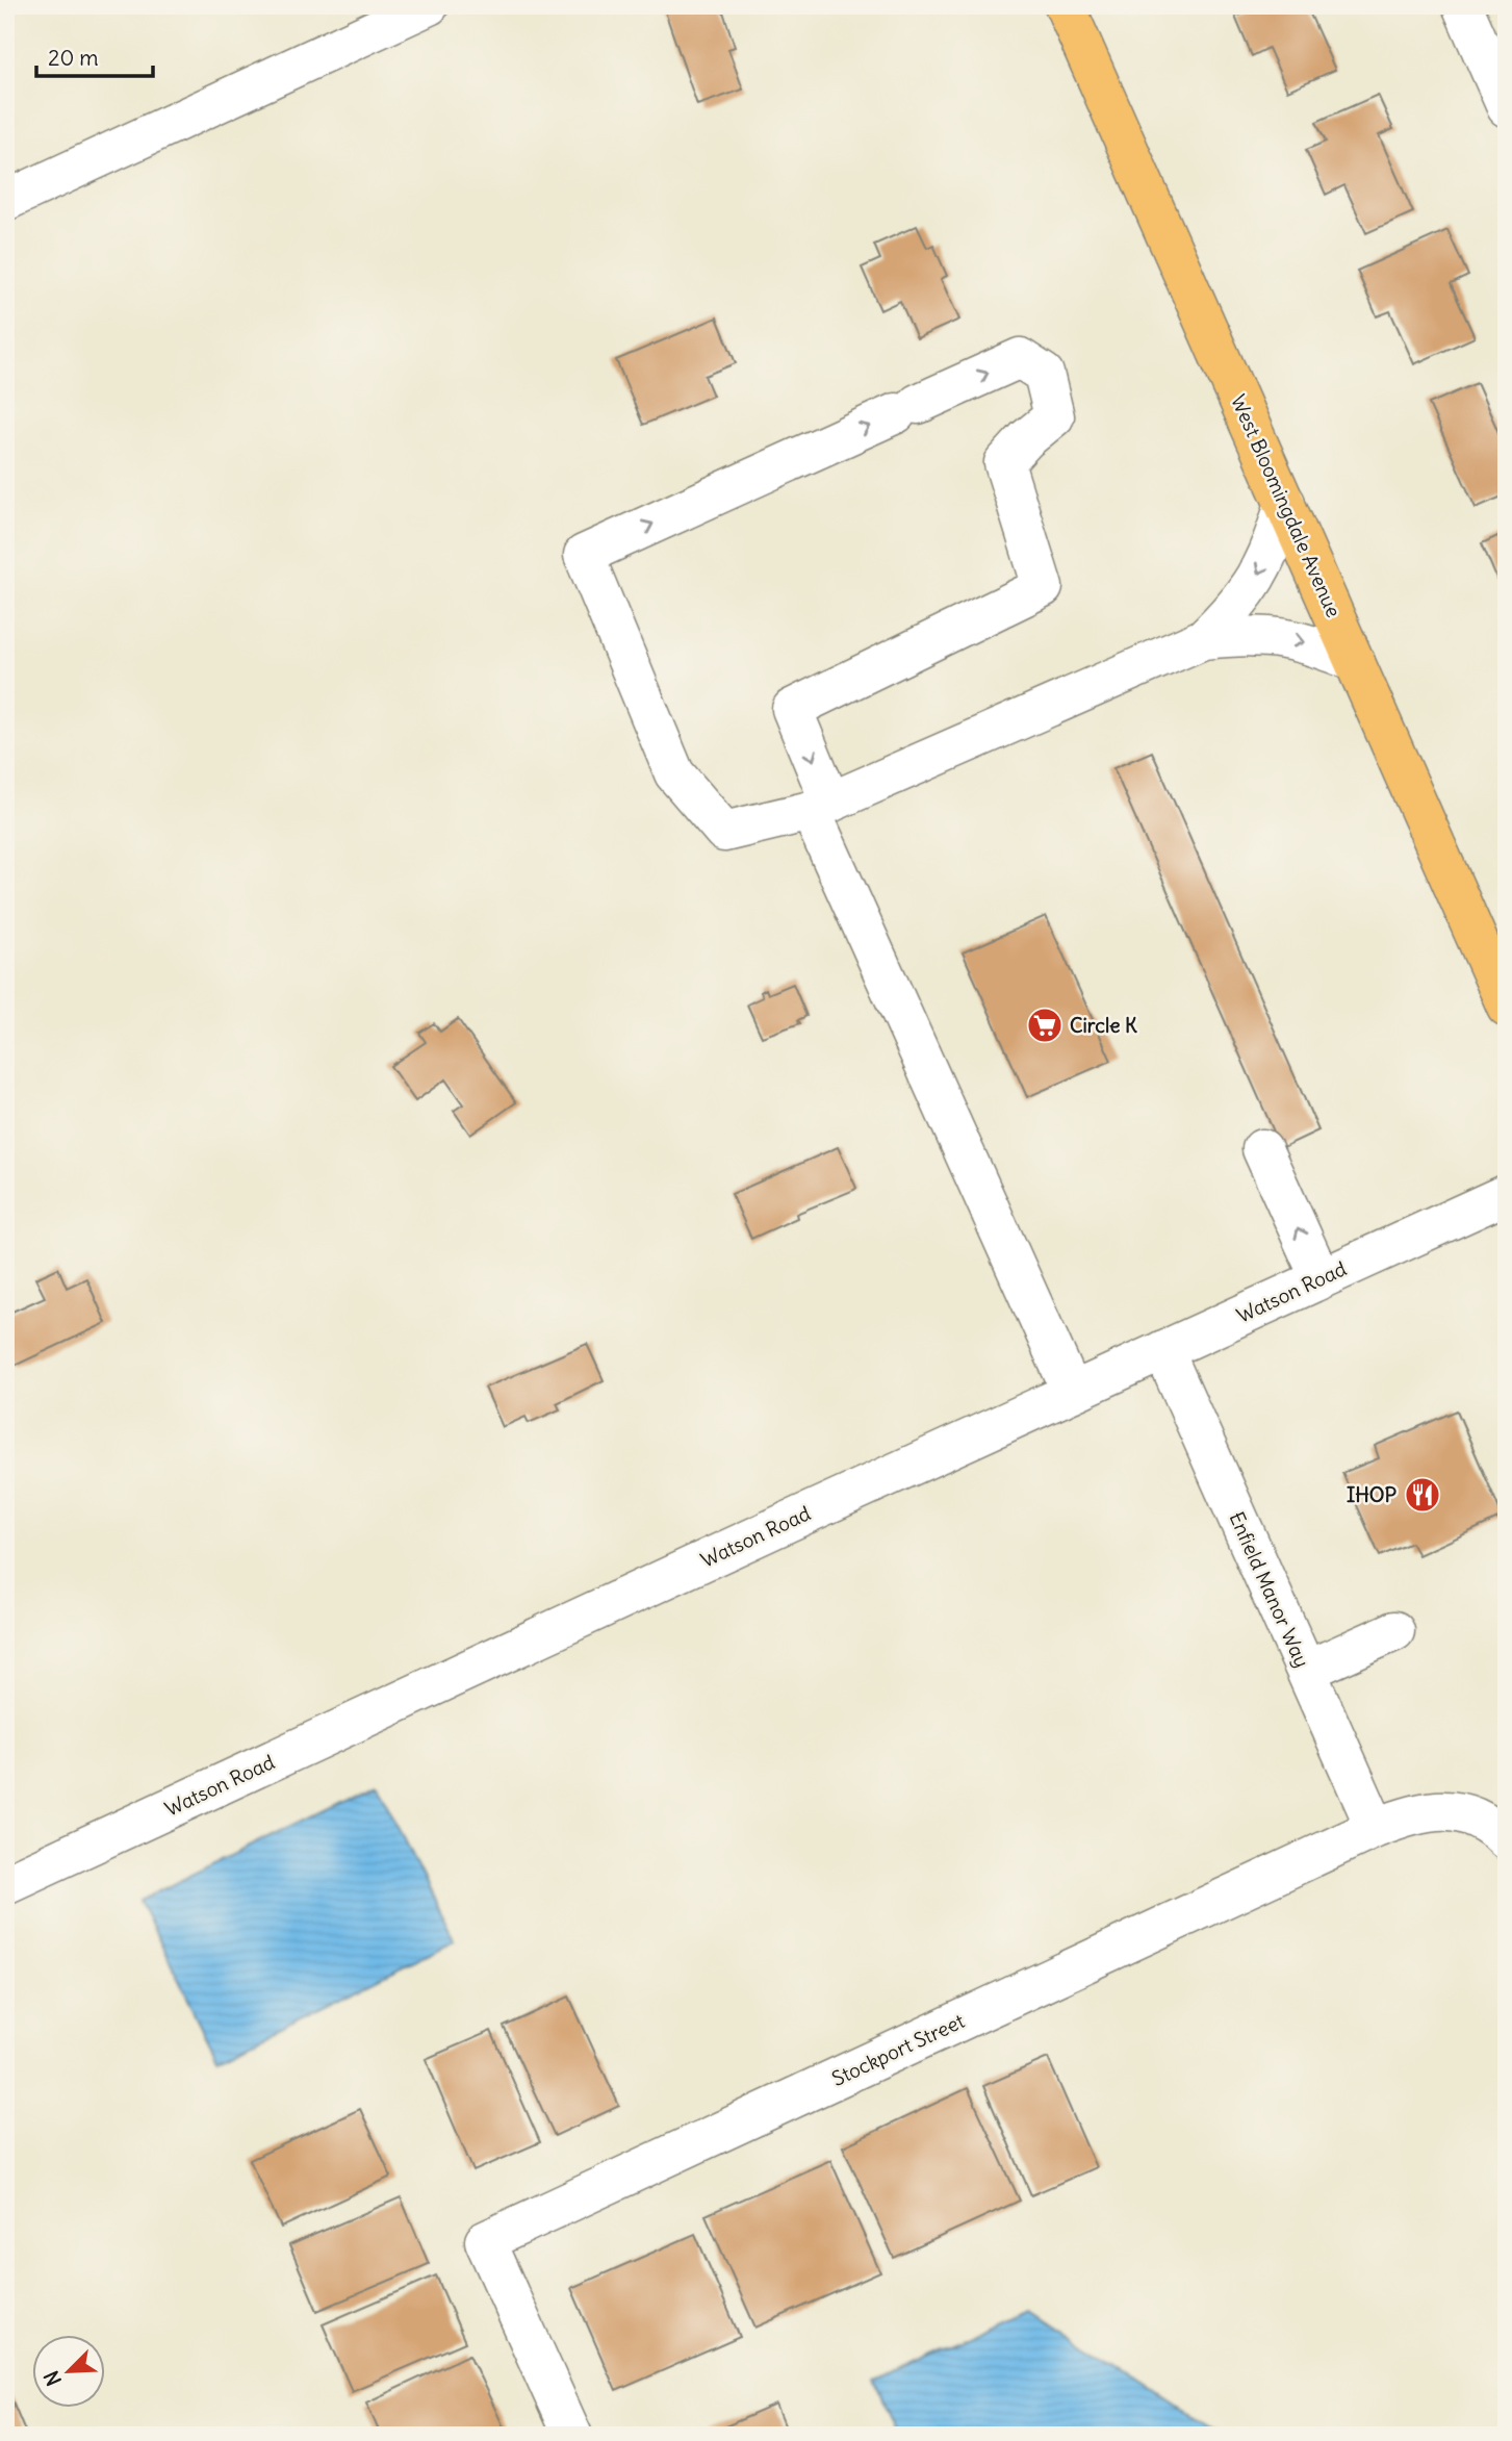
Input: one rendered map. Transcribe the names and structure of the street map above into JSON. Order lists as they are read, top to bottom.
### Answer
{
  "streets": {
    "main road": ["West Bloomingdale Avenue"],
    "street": ["Watson Road", "Enfield Manor Way", "Stockport Street"]
  },
  "crossings": [
    ["Watson Road", "Enfield Manor Way"],
    ["Enfield Manor Way", "Stockport Street"]
  ],
  "places": {
    "supermarket": ["Circle K"],
    "restaurant": ["IHOP"]
  },
  "scale_bar": "20 m",
  "north": "bottom left"
}
